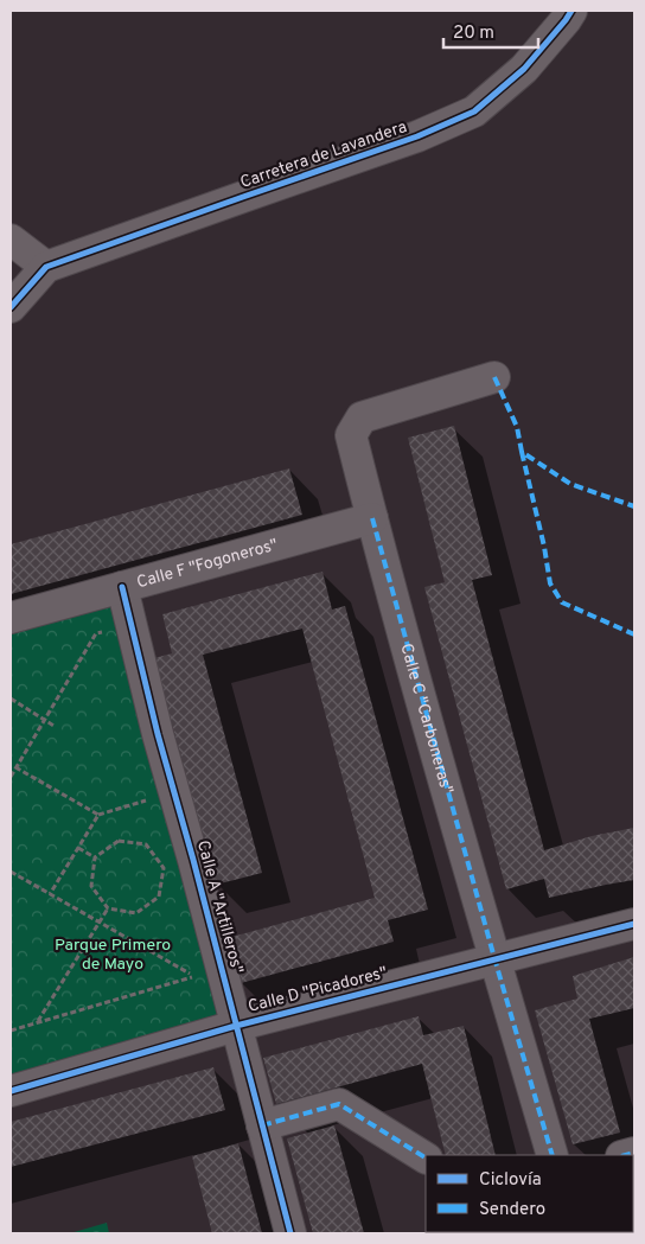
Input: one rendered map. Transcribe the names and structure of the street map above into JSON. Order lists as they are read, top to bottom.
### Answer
{
  "streets": {
    "street": [
      "Carretera de Lavandera",
      "Calle F \"Fogoneros\"",
      "Calle C \"Carboneras\"",
      "Calle A \"Artilleros\"",
      "Calle D \"Picadores\""
    ]
  },
  "crossings": [
    ["Calle F \"Fogoneros\"", "Calle C \"Carboneras\""],
    ["Calle F \"Fogoneros\"", "Calle A \"Artilleros\""],
    ["Calle C \"Carboneras\"", "Calle D \"Picadores\""],
    ["Calle A \"Artilleros\"", "Calle D \"Picadores\""]
  ],
  "parks": ["Parque Primero de Mayo"],
  "legend": ["Ciclovía", "Sendero"],
  "scale_bar": "20 m"
}
